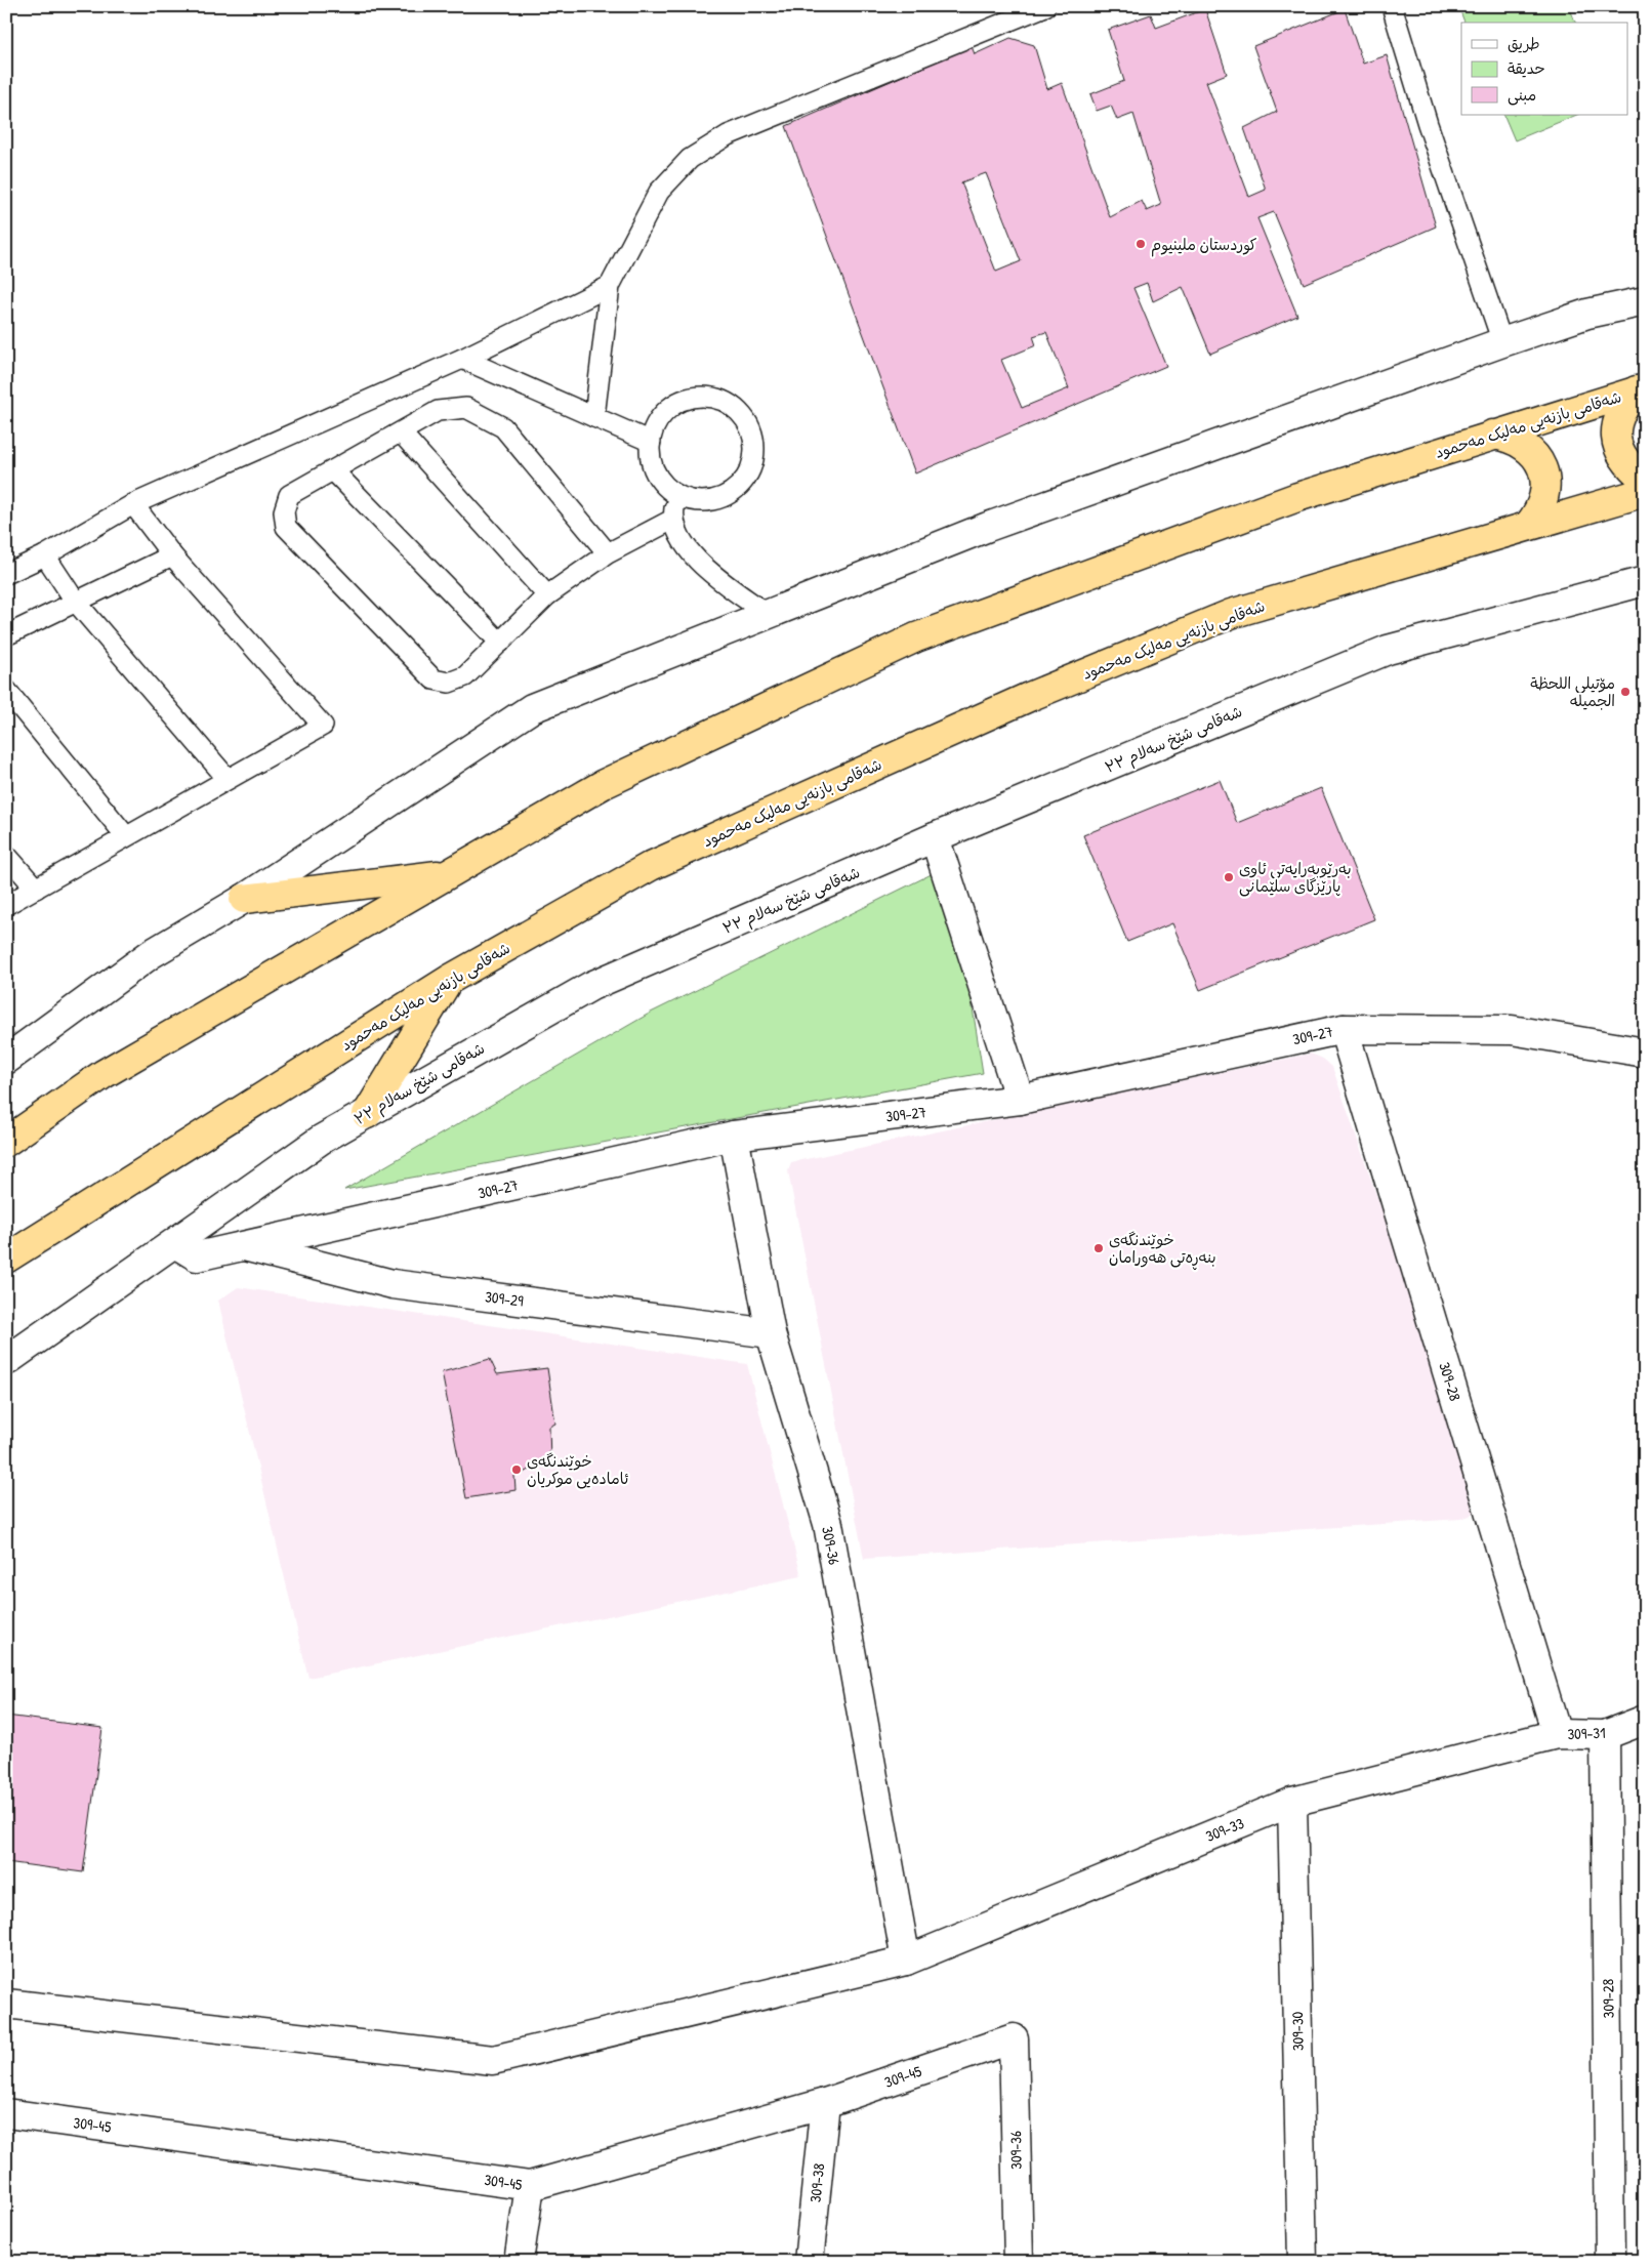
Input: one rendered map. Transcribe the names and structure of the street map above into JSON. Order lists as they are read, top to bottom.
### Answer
{
  "streets": {
    "highway": ["شەقامی بازنەیی مەلیک مەحمود"],
    "street": [
      "شەقامی شێخ سەلام ٣٣",
      "309-27",
      "309-29",
      "309-28",
      "309-36",
      "309-31",
      "309-33",
      "309-30",
      "309-45",
      "309-38"
    ]
  },
  "crossings": [
    ["شەقامی شێخ سەلام ٣٣", "309-27"],
    ["309-27", "309-29"],
    ["309-27", "309-28"],
    ["309-27", "309-36"],
    ["309-29", "309-36"],
    ["309-28", "309-31"],
    ["309-28", "309-33"],
    ["309-36", "309-33"],
    ["309-36", "309-45"],
    ["309-31", "309-33"],
    ["309-33", "309-30"],
    ["309-45", "309-38"]
  ],
  "places": [
    "کوردستان ملینیوم",
    "مۆتیلی اللحظة الجميله",
    "بەڕێوبەرایەتی ئاوی پارێزگای سلێمانی",
    "خوێندنگەی بنەڕەتی هەورامان",
    "خوێندنگەی ئامادەیی موکریان"
  ],
  "legend": ["طريق", "حديقة", "مبنى"]
}
